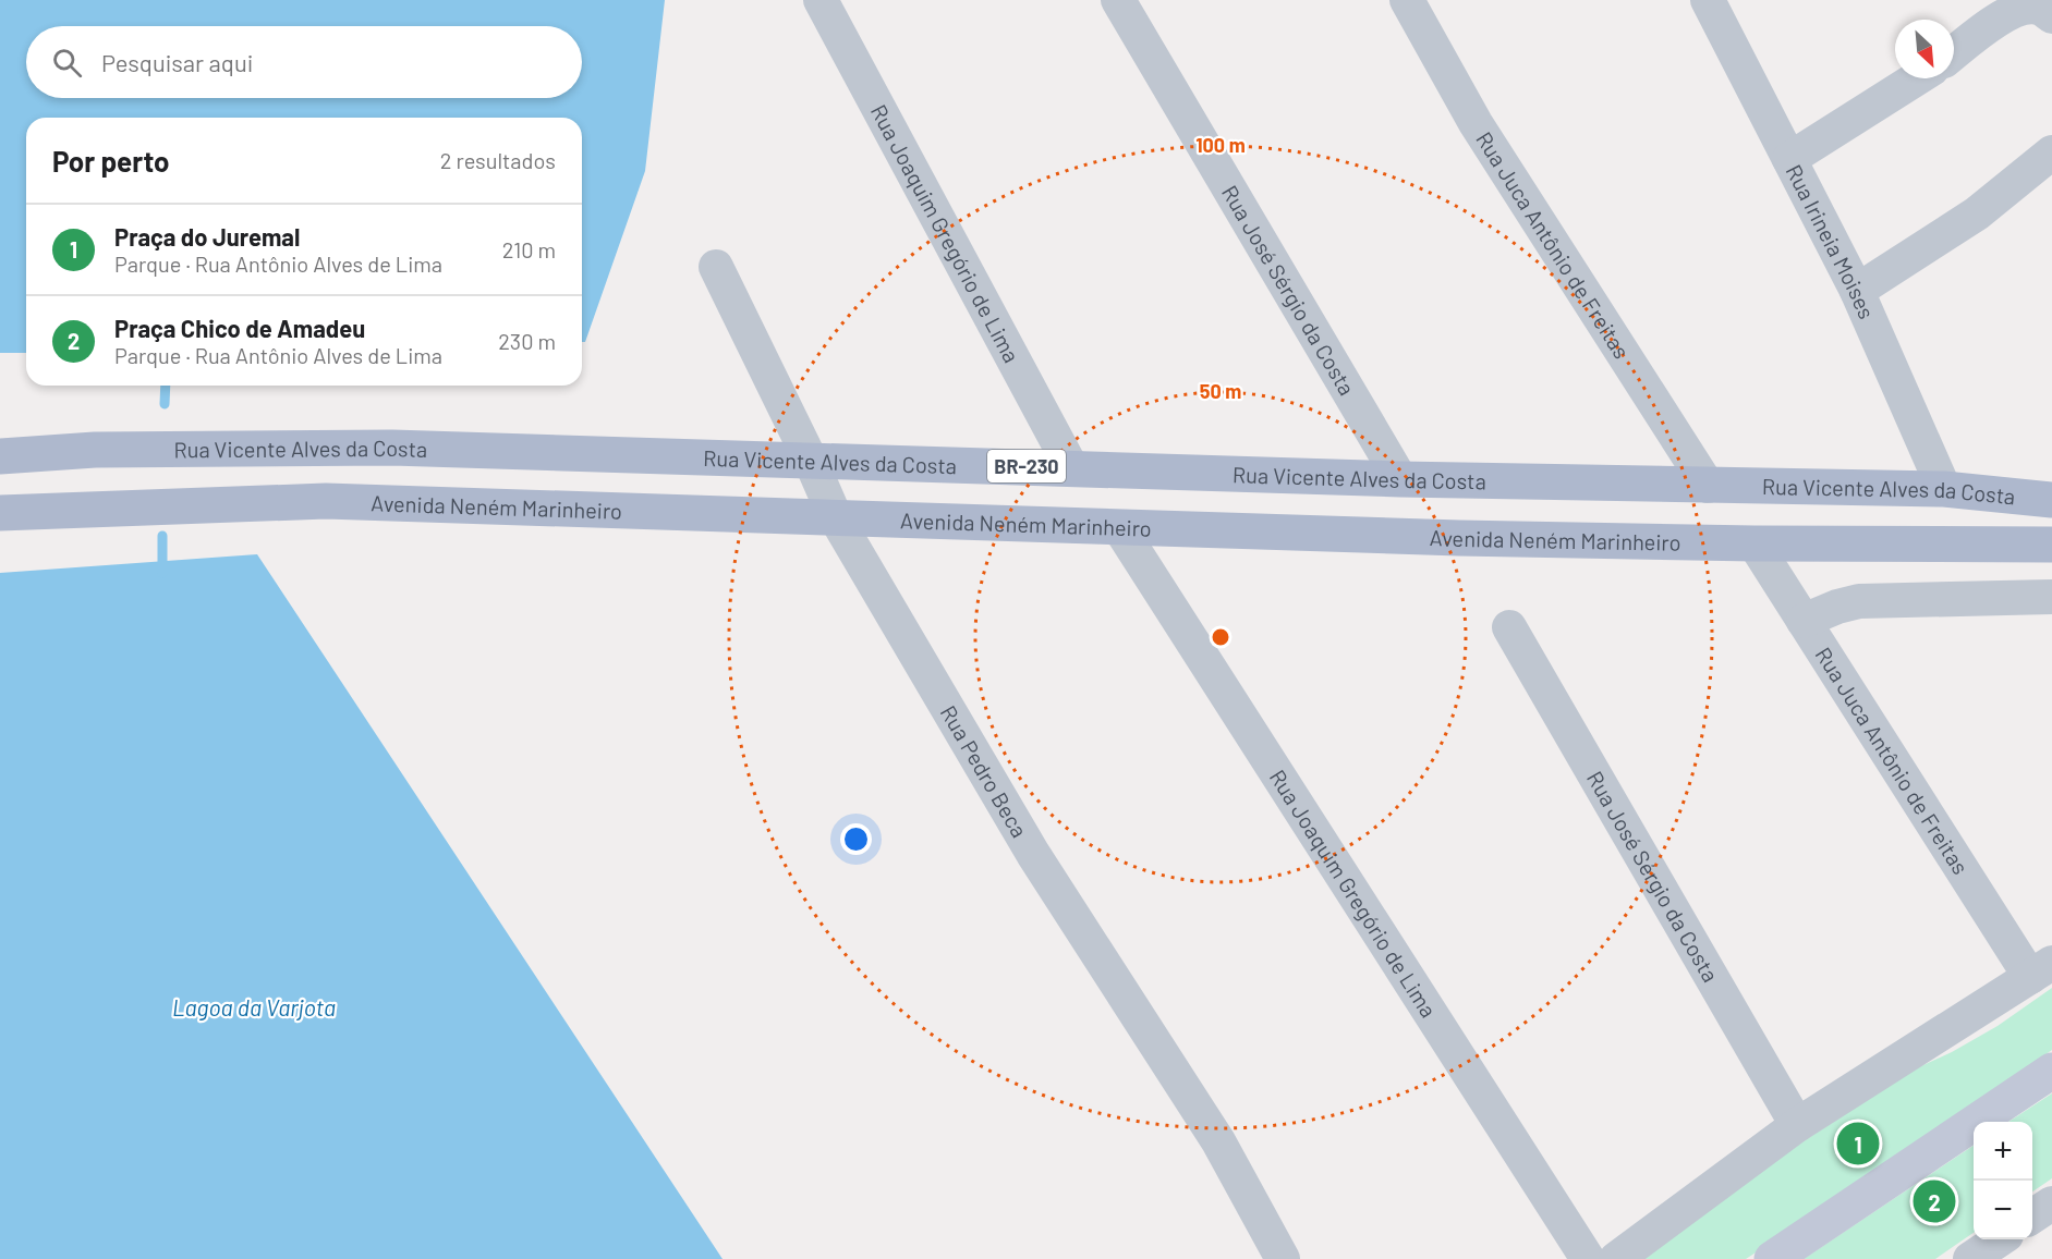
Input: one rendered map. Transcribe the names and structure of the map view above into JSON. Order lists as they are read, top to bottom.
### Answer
{
  "streets": {
    "main road": ["Rua Vicente Alves da Costa", "BR-230", "Avenida Neném Marinheiro"],
    "street": [
      "Rua Joaquim Gregório de Lima",
      "Rua Irineia Moises",
      "Rua Juca Antônio de Freitas",
      "Rua José Sérgio da Costa",
      "Rua Pedro Beca"
    ]
  },
  "crossings": [
    ["Rua Joaquim Gregório de Lima", "Rua Vicente Alves da Costa"],
    ["Rua Joaquim Gregório de Lima", "Avenida Neném Marinheiro"],
    ["Rua Irineia Moises", "Rua Vicente Alves da Costa"],
    ["Rua Juca Antônio de Freitas", "Rua Vicente Alves da Costa"],
    ["Rua Juca Antônio de Freitas", "Avenida Neném Marinheiro"],
    ["Rua José Sérgio da Costa", "Rua Vicente Alves da Costa"],
    ["Rua Vicente Alves da Costa", "Rua Pedro Beca"],
    ["Avenida Neném Marinheiro", "Rua Pedro Beca"]
  ],
  "water": ["Lagoa da Varjota"],
  "north": "bottom right",
  "page": {
    "search": "Pesquisar aqui",
    "heading": ["Por perto", "2 resultados"],
    "list": [
      {
        "mark": "1",
        "name": "Praça do Juremal",
        "note": "Parque · Rua Antônio Alves de Lima",
        "value": "210 m"
      },
      {
        "mark": "2",
        "name": "Praça Chico de Amadeu",
        "note": "Parque · Rua Antônio Alves de Lima",
        "value": "230 m"
      }
    ],
    "pins": ["1", "2"],
    "map_buttons": ["+", "−"]
  },
  "rings": ["100 m", "50 m"]
}
